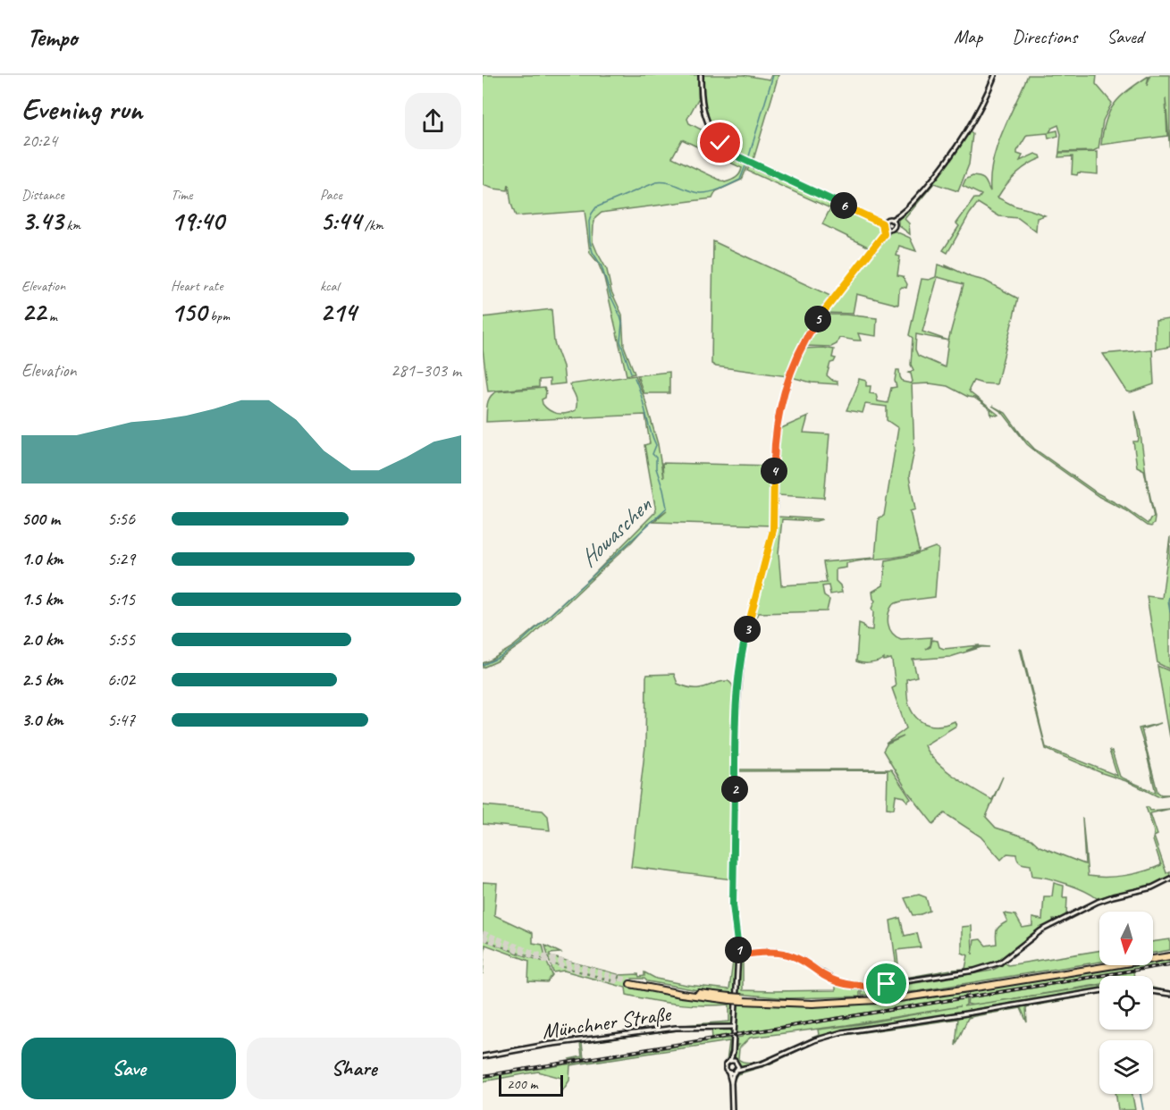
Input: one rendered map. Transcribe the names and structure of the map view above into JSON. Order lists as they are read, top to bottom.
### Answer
{
  "streets": {
    "street": ["Münchner Straße"]
  },
  "water": ["Howaschen"],
  "scale_bar": "200 m",
  "north": "bottom",
  "page": {
    "header": "Tempo",
    "nav": ["Map", "Directions", "Saved"],
    "heading": ["Evening run", "20:24"],
    "stats": [
      ["Distance", "3.43 km"],
      ["Time", "19:40"],
      ["Pace", "5:44 /km"],
      ["Elevation", "22 m"],
      ["Heart rate", "150 bpm"],
      ["kcal", "214"]
    ],
    "pins": [
      "6",
      "5",
      "4",
      "3",
      "2",
      "1"
    ],
    "chart": ["Elevation", "281–303 m"],
    "list": [
      {
        "name": "500 m",
        "note": "5:56"
      },
      {
        "name": "1.0 km",
        "note": "5:29"
      },
      {
        "name": "1.5 km",
        "note": "5:15"
      },
      {
        "name": "2.0 km",
        "note": "5:55"
      },
      {
        "name": "2.5 km",
        "note": "6:02"
      },
      {
        "name": "3.0 km",
        "note": "5:47"
      }
    ],
    "buttons": ["Save", "Share"],
    "scale": "200 m"
  }
}
